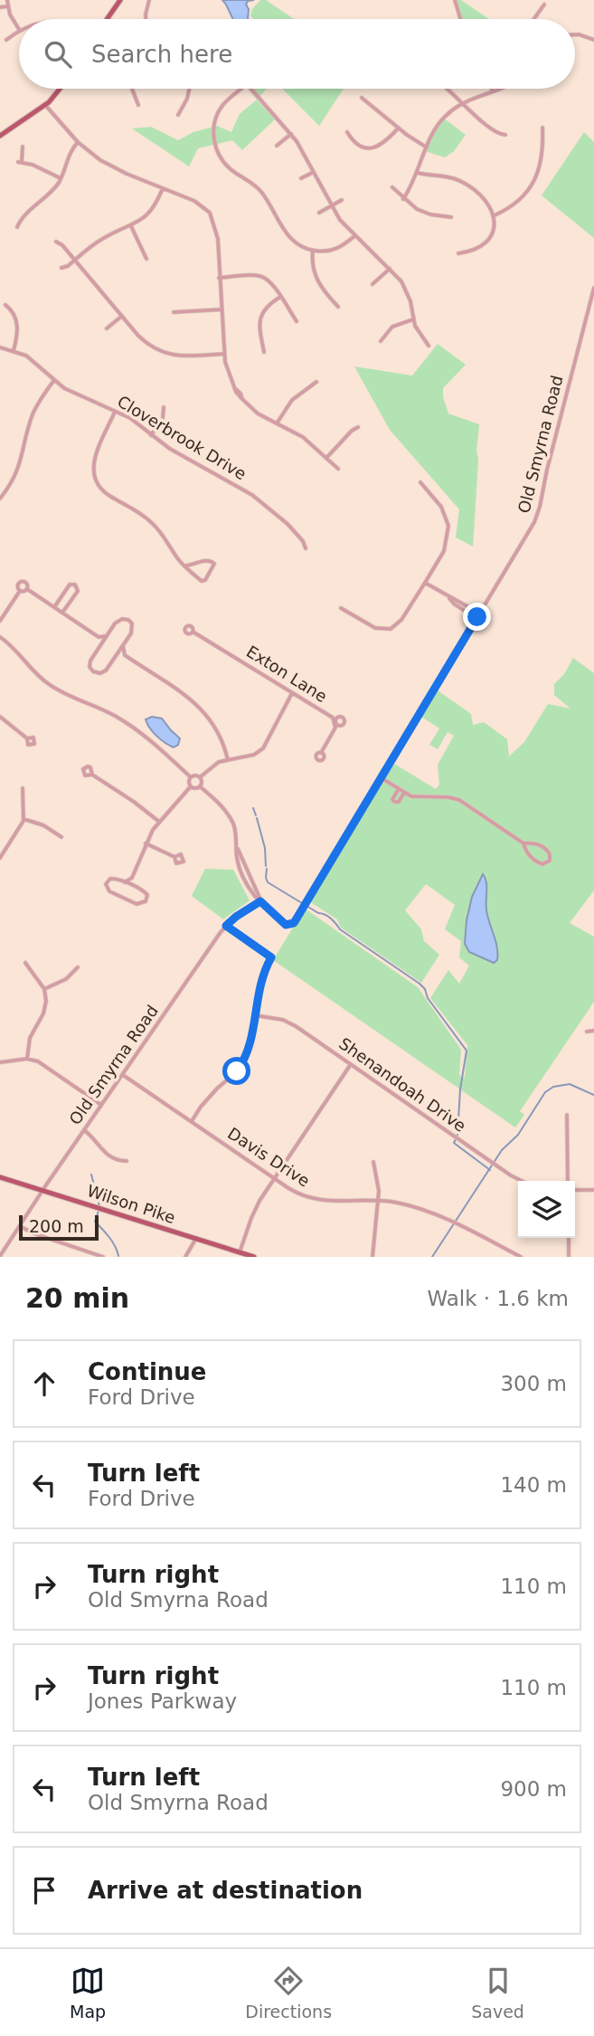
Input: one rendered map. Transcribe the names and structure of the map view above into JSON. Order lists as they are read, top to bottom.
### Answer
{
  "streets": {
    "main road": ["Wilson Pike"],
    "street": [
      "Cloverbrook Drive",
      "Old Smyrna Road",
      "Exton Lane",
      "Shenandoah Drive",
      "Davis Drive"
    ]
  },
  "crossings": [
    ["Old Smyrna Road", "Davis Drive"],
    ["Old Smyrna Road", "Wilson Pike"]
  ],
  "scale_bar": "200 m",
  "page": {
    "search": "Search here",
    "scale": "200 m",
    "heading": ["20 min", "Walk · 1.6 km"],
    "list": [
      ["Continue", "Ford Drive", "300 m"],
      ["Turn left", "Ford Drive", "140 m"],
      ["Turn right", "Old Smyrna Road", "110 m"],
      ["Turn right", "Jones Parkway", "110 m"],
      ["Turn left", "Old Smyrna Road", "900 m"],
      "Arrive at destination"
    ],
    "nav": ["Map", "Directions", "Saved"]
  }
}
